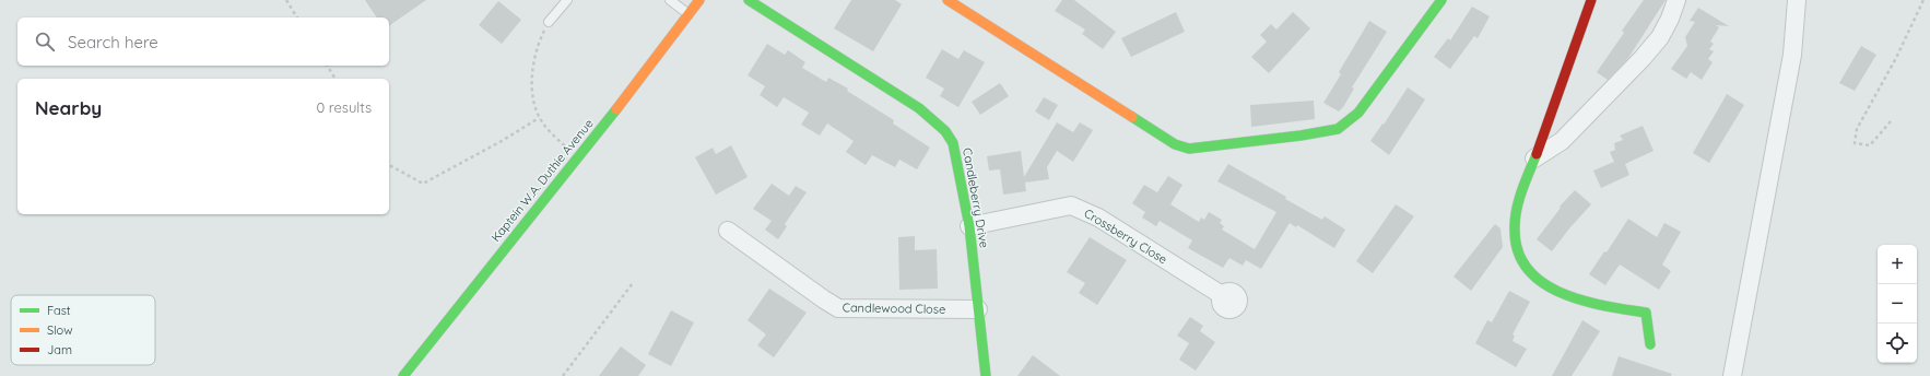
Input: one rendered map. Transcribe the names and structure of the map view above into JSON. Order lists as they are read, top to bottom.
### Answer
{
  "streets": {
    "street": [
      "Kaptein W.A. Duthie Avenue",
      "Candleberry Drive",
      "Crossberry Close",
      "Candlewood Close"
    ]
  },
  "crossings": [
    ["Candleberry Drive", "Crossberry Close"],
    ["Candleberry Drive", "Candlewood Close"]
  ],
  "legend": ["Fast", "Slow", "Jam"],
  "page": {
    "search": "Search here",
    "heading": ["Nearby", "0 results"],
    "map_buttons": ["+", "−"]
  }
}
